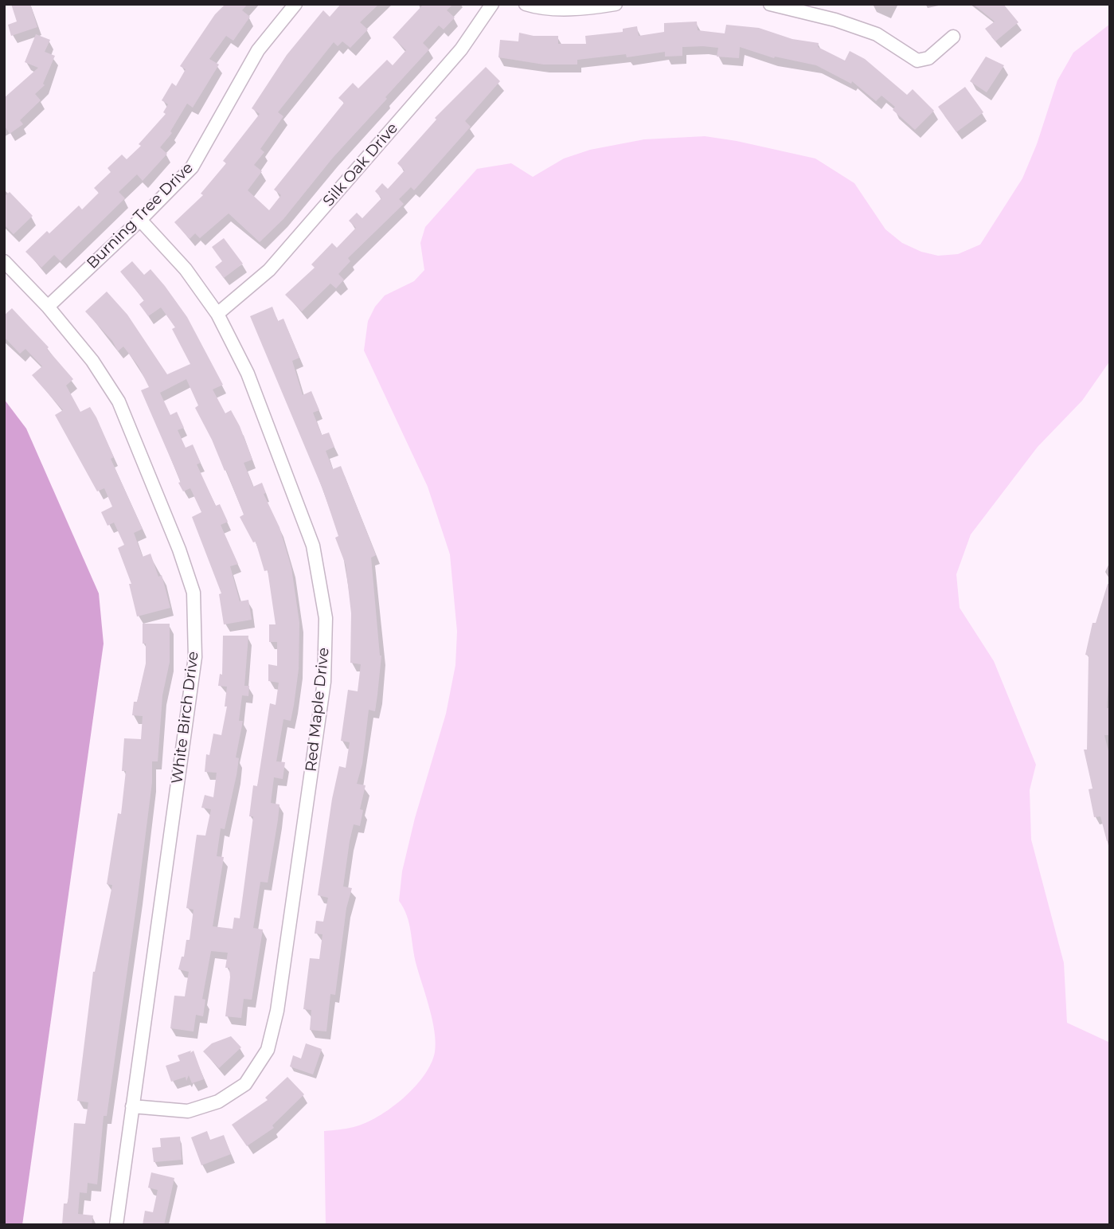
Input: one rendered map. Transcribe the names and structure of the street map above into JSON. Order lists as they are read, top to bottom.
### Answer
{
  "streets": {
    "street": [
      "Silk Oak Drive",
      "Burning Tree Drive",
      "Red Maple Drive",
      "White Birch Drive"
    ]
  },
  "crossings": [
    ["Silk Oak Drive", "Red Maple Drive"],
    ["Burning Tree Drive", "Red Maple Drive"],
    ["Burning Tree Drive", "White Birch Drive"],
    ["Red Maple Drive", "White Birch Drive"]
  ]
}
